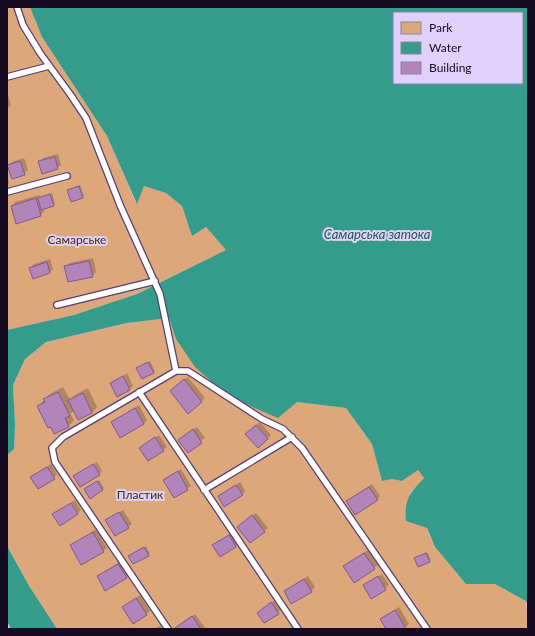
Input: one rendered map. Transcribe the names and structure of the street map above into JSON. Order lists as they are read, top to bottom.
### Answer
{
  "water": ["Самарська затока"],
  "parks": ["Самарське", "Пластик"],
  "legend": ["Park", "Water", "Building"]
}
